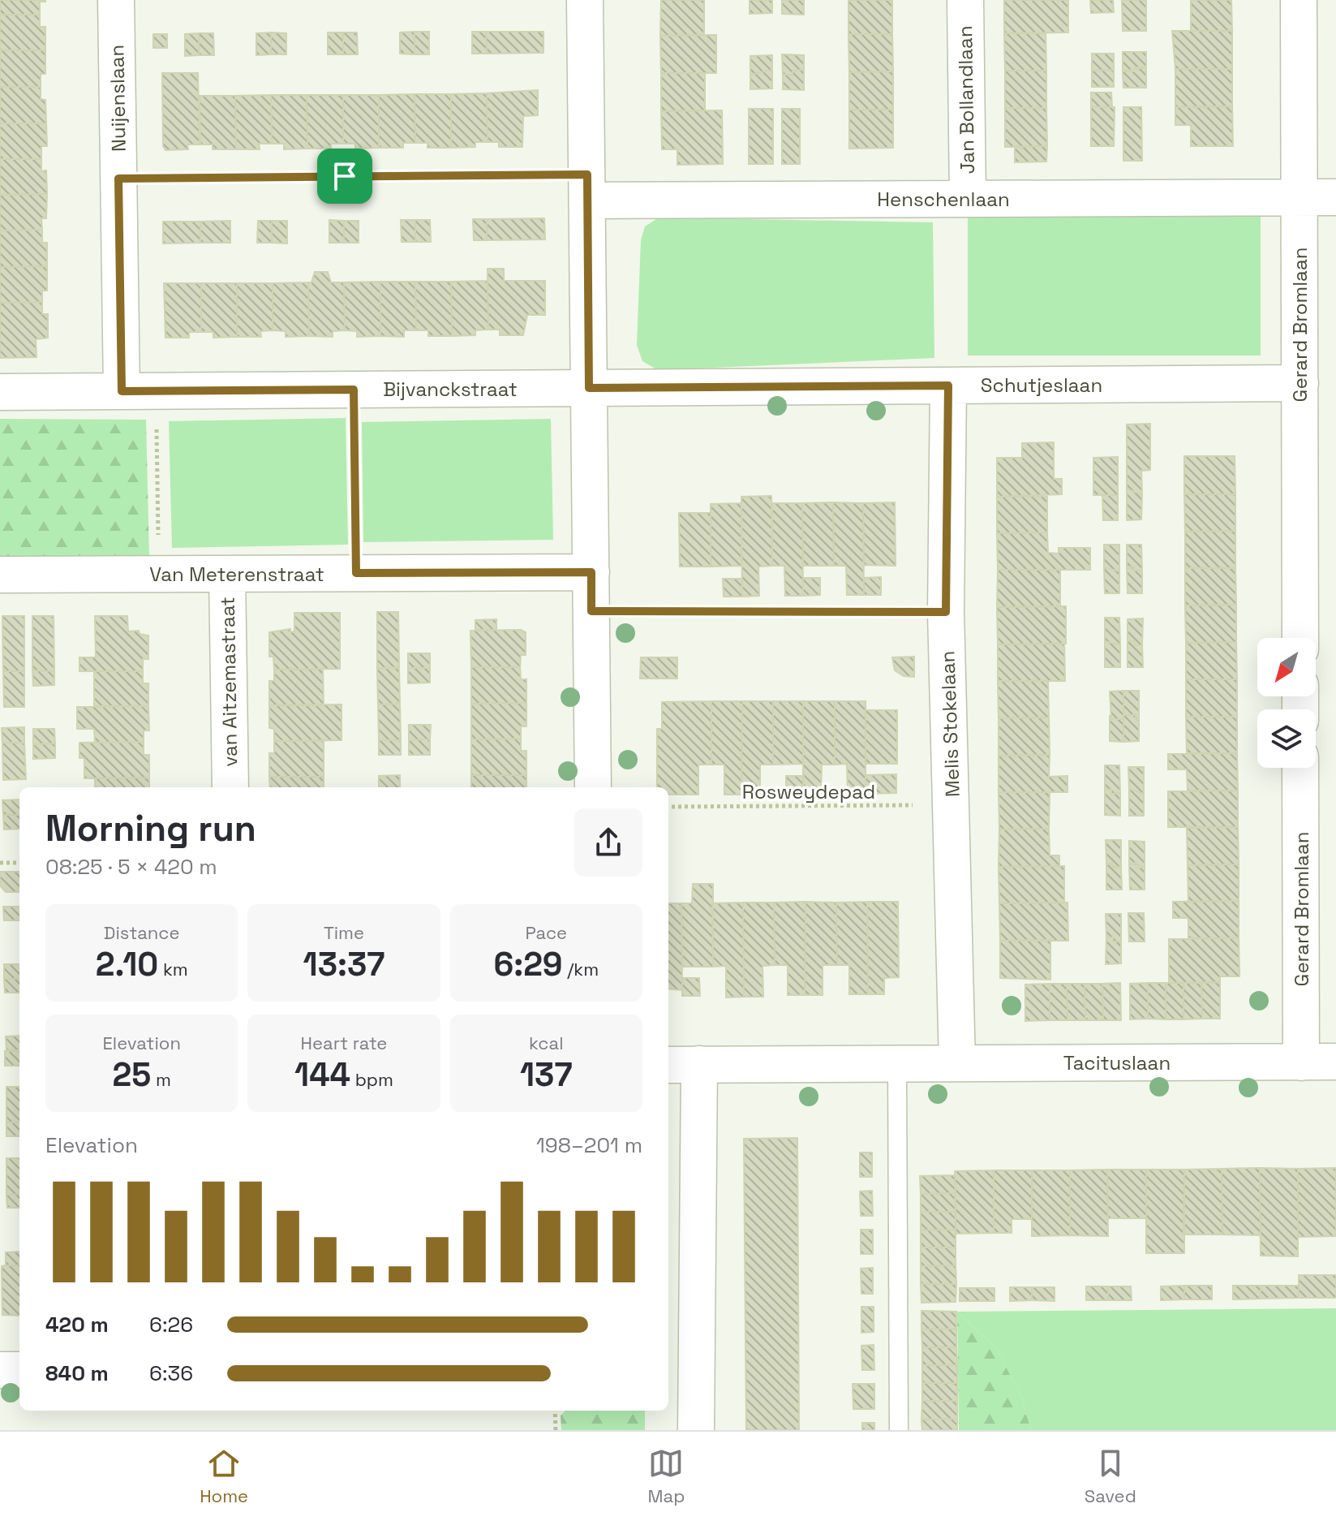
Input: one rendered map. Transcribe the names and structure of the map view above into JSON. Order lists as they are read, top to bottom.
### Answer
{
  "streets": {
    "street": [
      "Nuijenslaan",
      "Jan Bollandlaan",
      "Henschenlaan",
      "Gerard Bromlaan",
      "Schutjeslaan",
      "Bijvanckstraat",
      "Van Meterenstraat",
      "van Aitzemastraat",
      "Melis Stokelaan",
      "Tacituslaan"
    ],
    "path": ["Rosweydepad"]
  },
  "crossings": [
    ["Nuijenslaan", "Bijvanckstraat"],
    ["Jan Bollandlaan", "Henschenlaan"],
    ["Henschenlaan", "Gerard Bromlaan"],
    ["Gerard Bromlaan", "Schutjeslaan"],
    ["Gerard Bromlaan", "Tacituslaan"],
    ["Schutjeslaan", "Bijvanckstraat"],
    ["Schutjeslaan", "Melis Stokelaan"],
    ["Van Meterenstraat", "van Aitzemastraat"],
    ["Melis Stokelaan", "Rosweydepad"],
    ["Melis Stokelaan", "Tacituslaan"]
  ],
  "north": "bottom left",
  "page": {
    "heading": ["Morning run", "08:25 · 5 × 420 m"],
    "stats": [
      ["Distance", "2.10 km"],
      ["Time", "13:37"],
      ["Pace", "6:29 /km"],
      ["Elevation", "25 m"],
      ["Heart rate", "144 bpm"],
      ["kcal", "137"]
    ],
    "chart": ["Elevation", "198–201 m"],
    "list": [
      {
        "name": "420 m",
        "note": "6:26"
      },
      {
        "name": "840 m",
        "note": "6:36"
      }
    ],
    "tabs": ["Home", "Map", "Saved"]
  }
}
